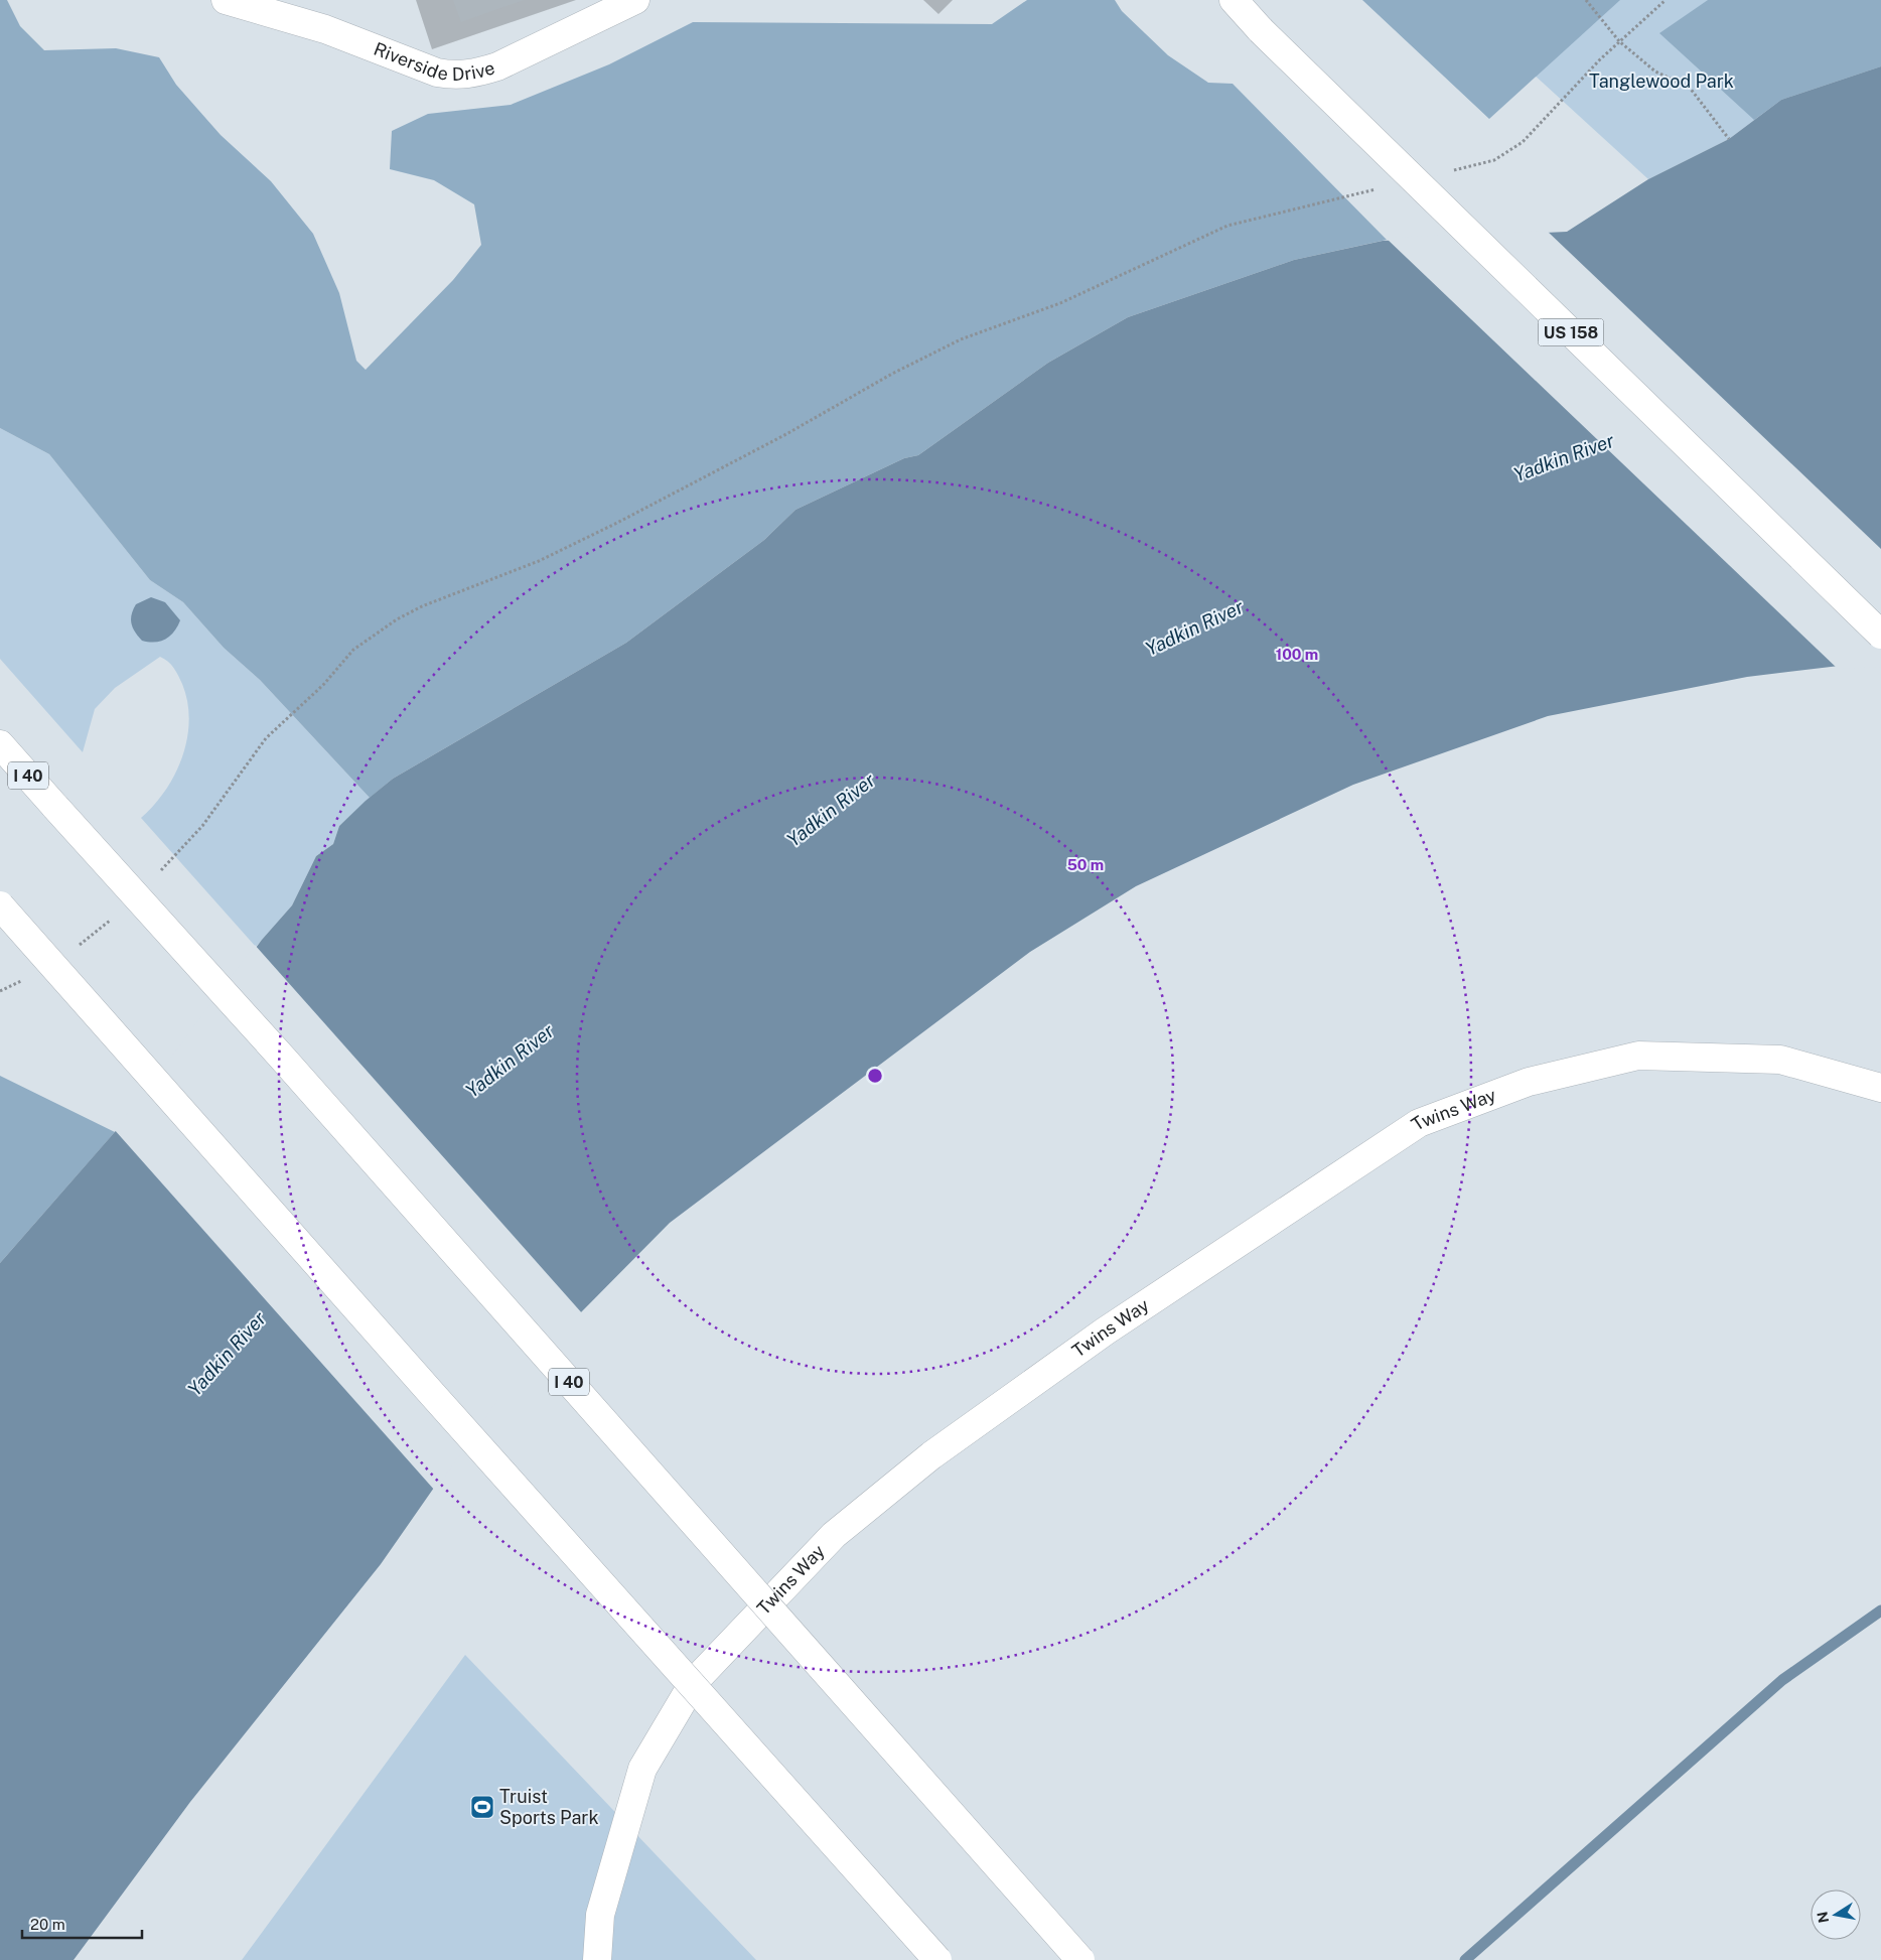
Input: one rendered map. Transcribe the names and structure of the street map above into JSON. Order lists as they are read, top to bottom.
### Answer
{
  "streets": {
    "main road": [
      "Riverside Drive",
      "US 158",
      "I 40",
      "Twins Way"
    ]
  },
  "water": ["Yadkin River"],
  "parks": ["Tanglewood Park"],
  "places": {
    "sports": ["Truist Sports Park"]
  },
  "scale_bar": "20 m",
  "north": "left",
  "rings": ["100 m", "50 m"]
}
